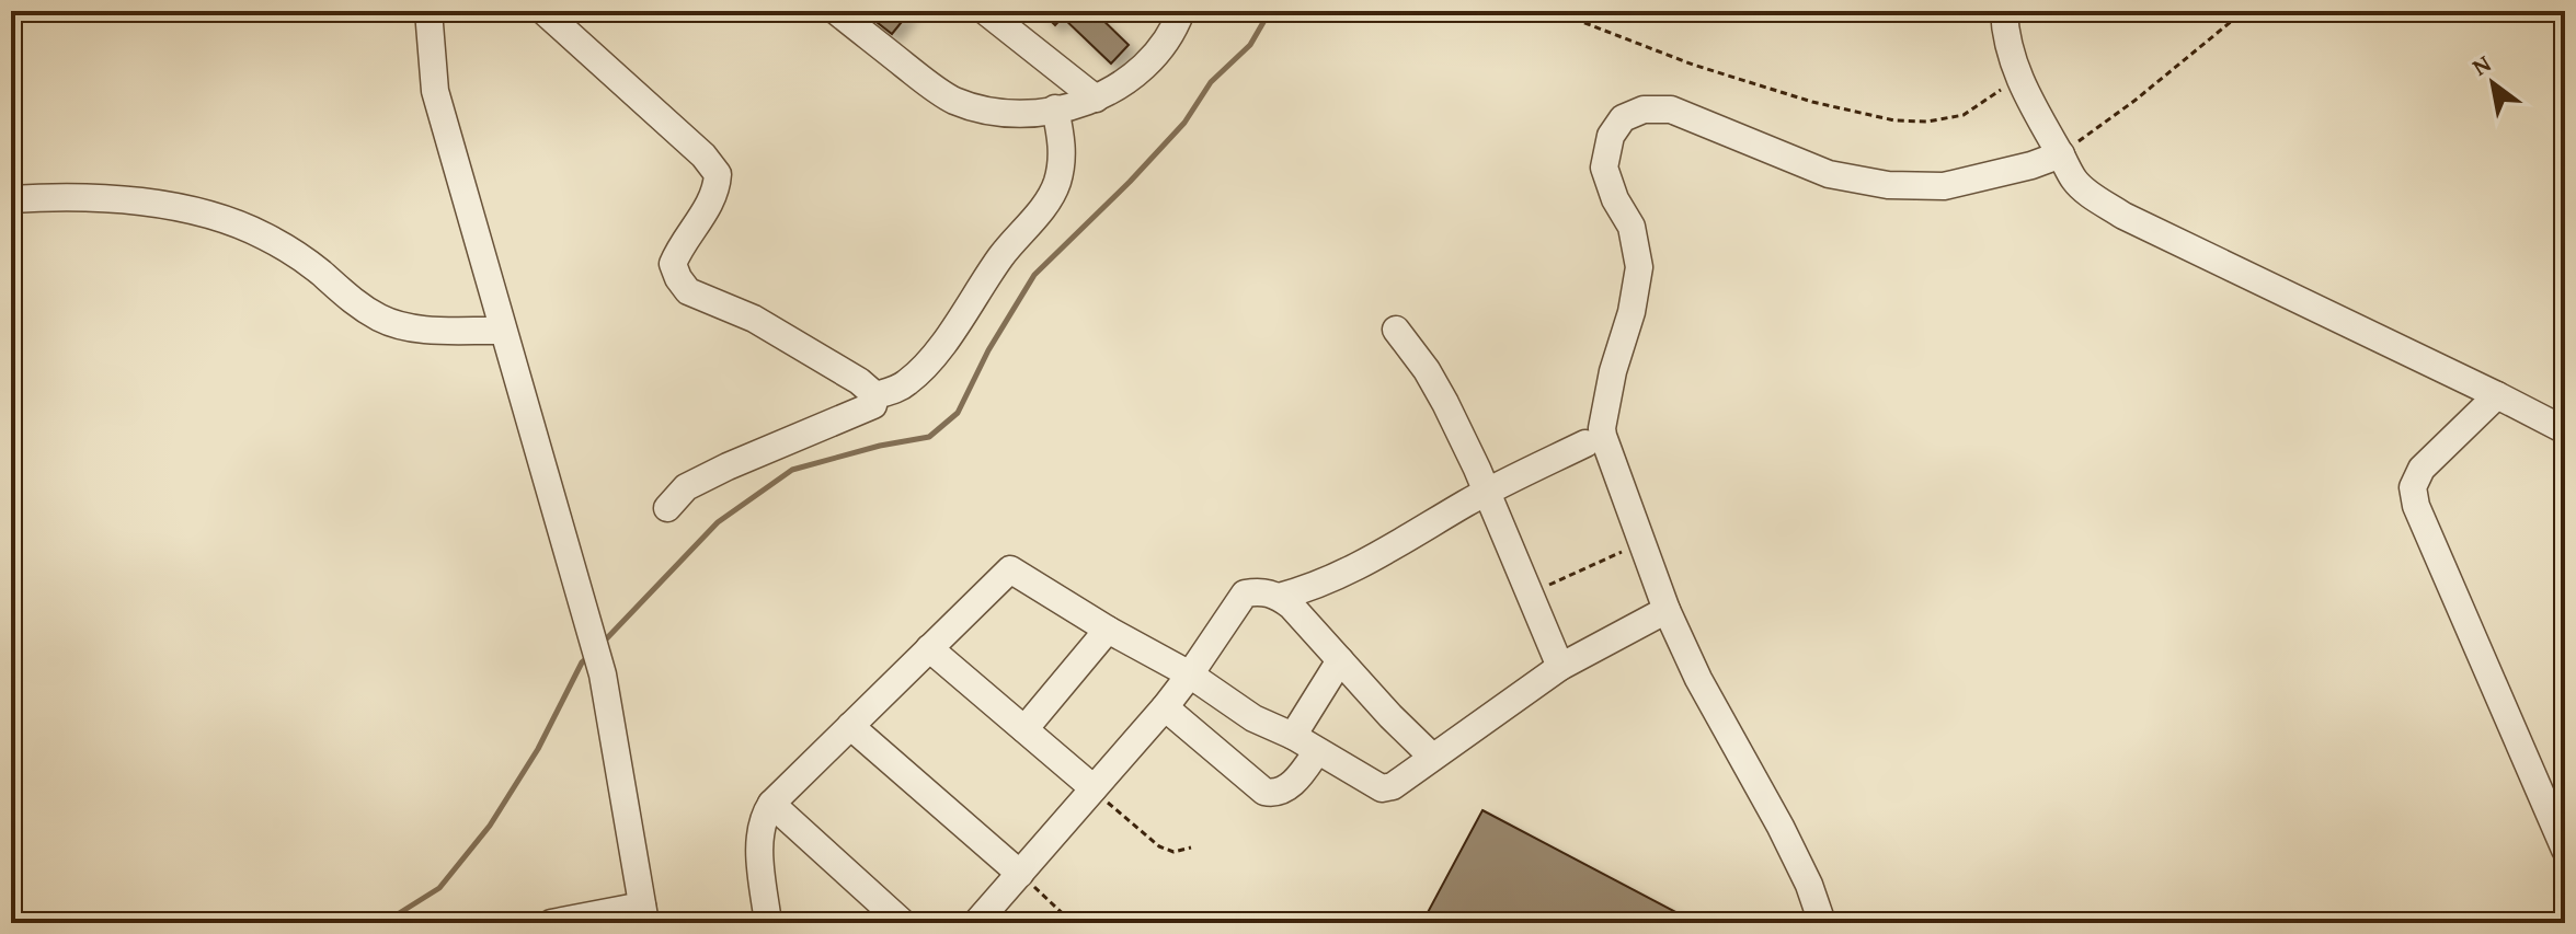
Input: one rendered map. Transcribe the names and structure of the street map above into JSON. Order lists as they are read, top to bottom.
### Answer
{
  "north": "top left"
}
